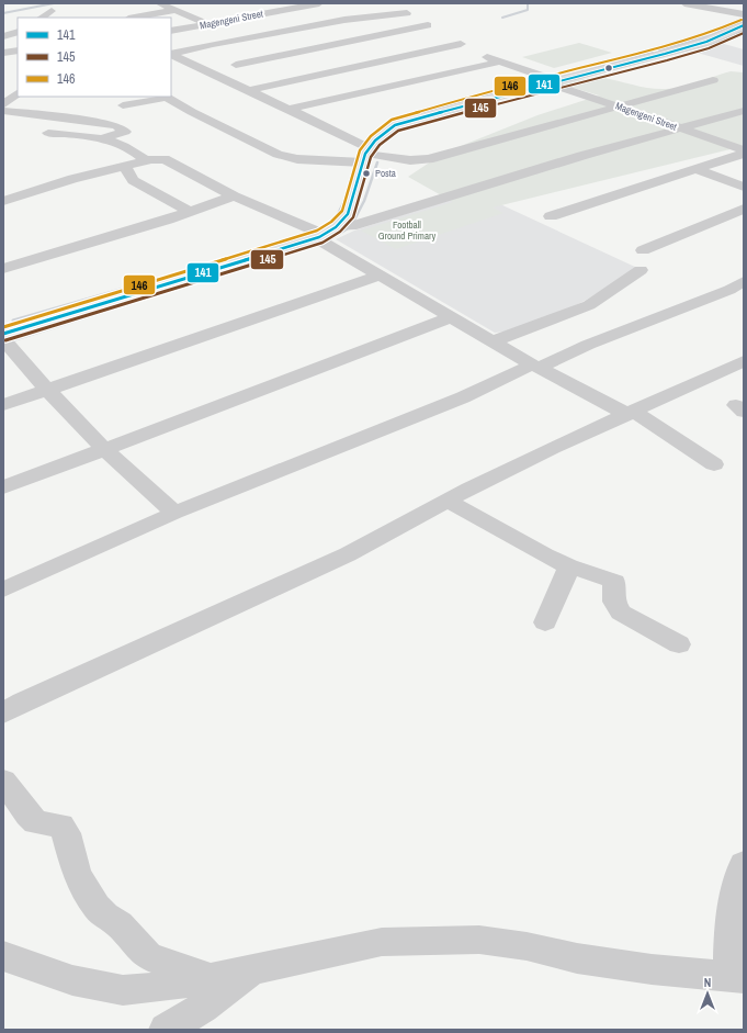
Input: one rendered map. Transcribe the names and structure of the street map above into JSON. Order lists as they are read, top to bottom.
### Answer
{
  "streets": {
    "street": ["Magengeni Street"]
  },
  "parks": ["Football Ground Primary"],
  "places": ["Posta"],
  "lines": ["transit line 146", "transit line 141", "transit line 145"],
  "legend": ["141", "145", "146"],
  "north": "top"
}
